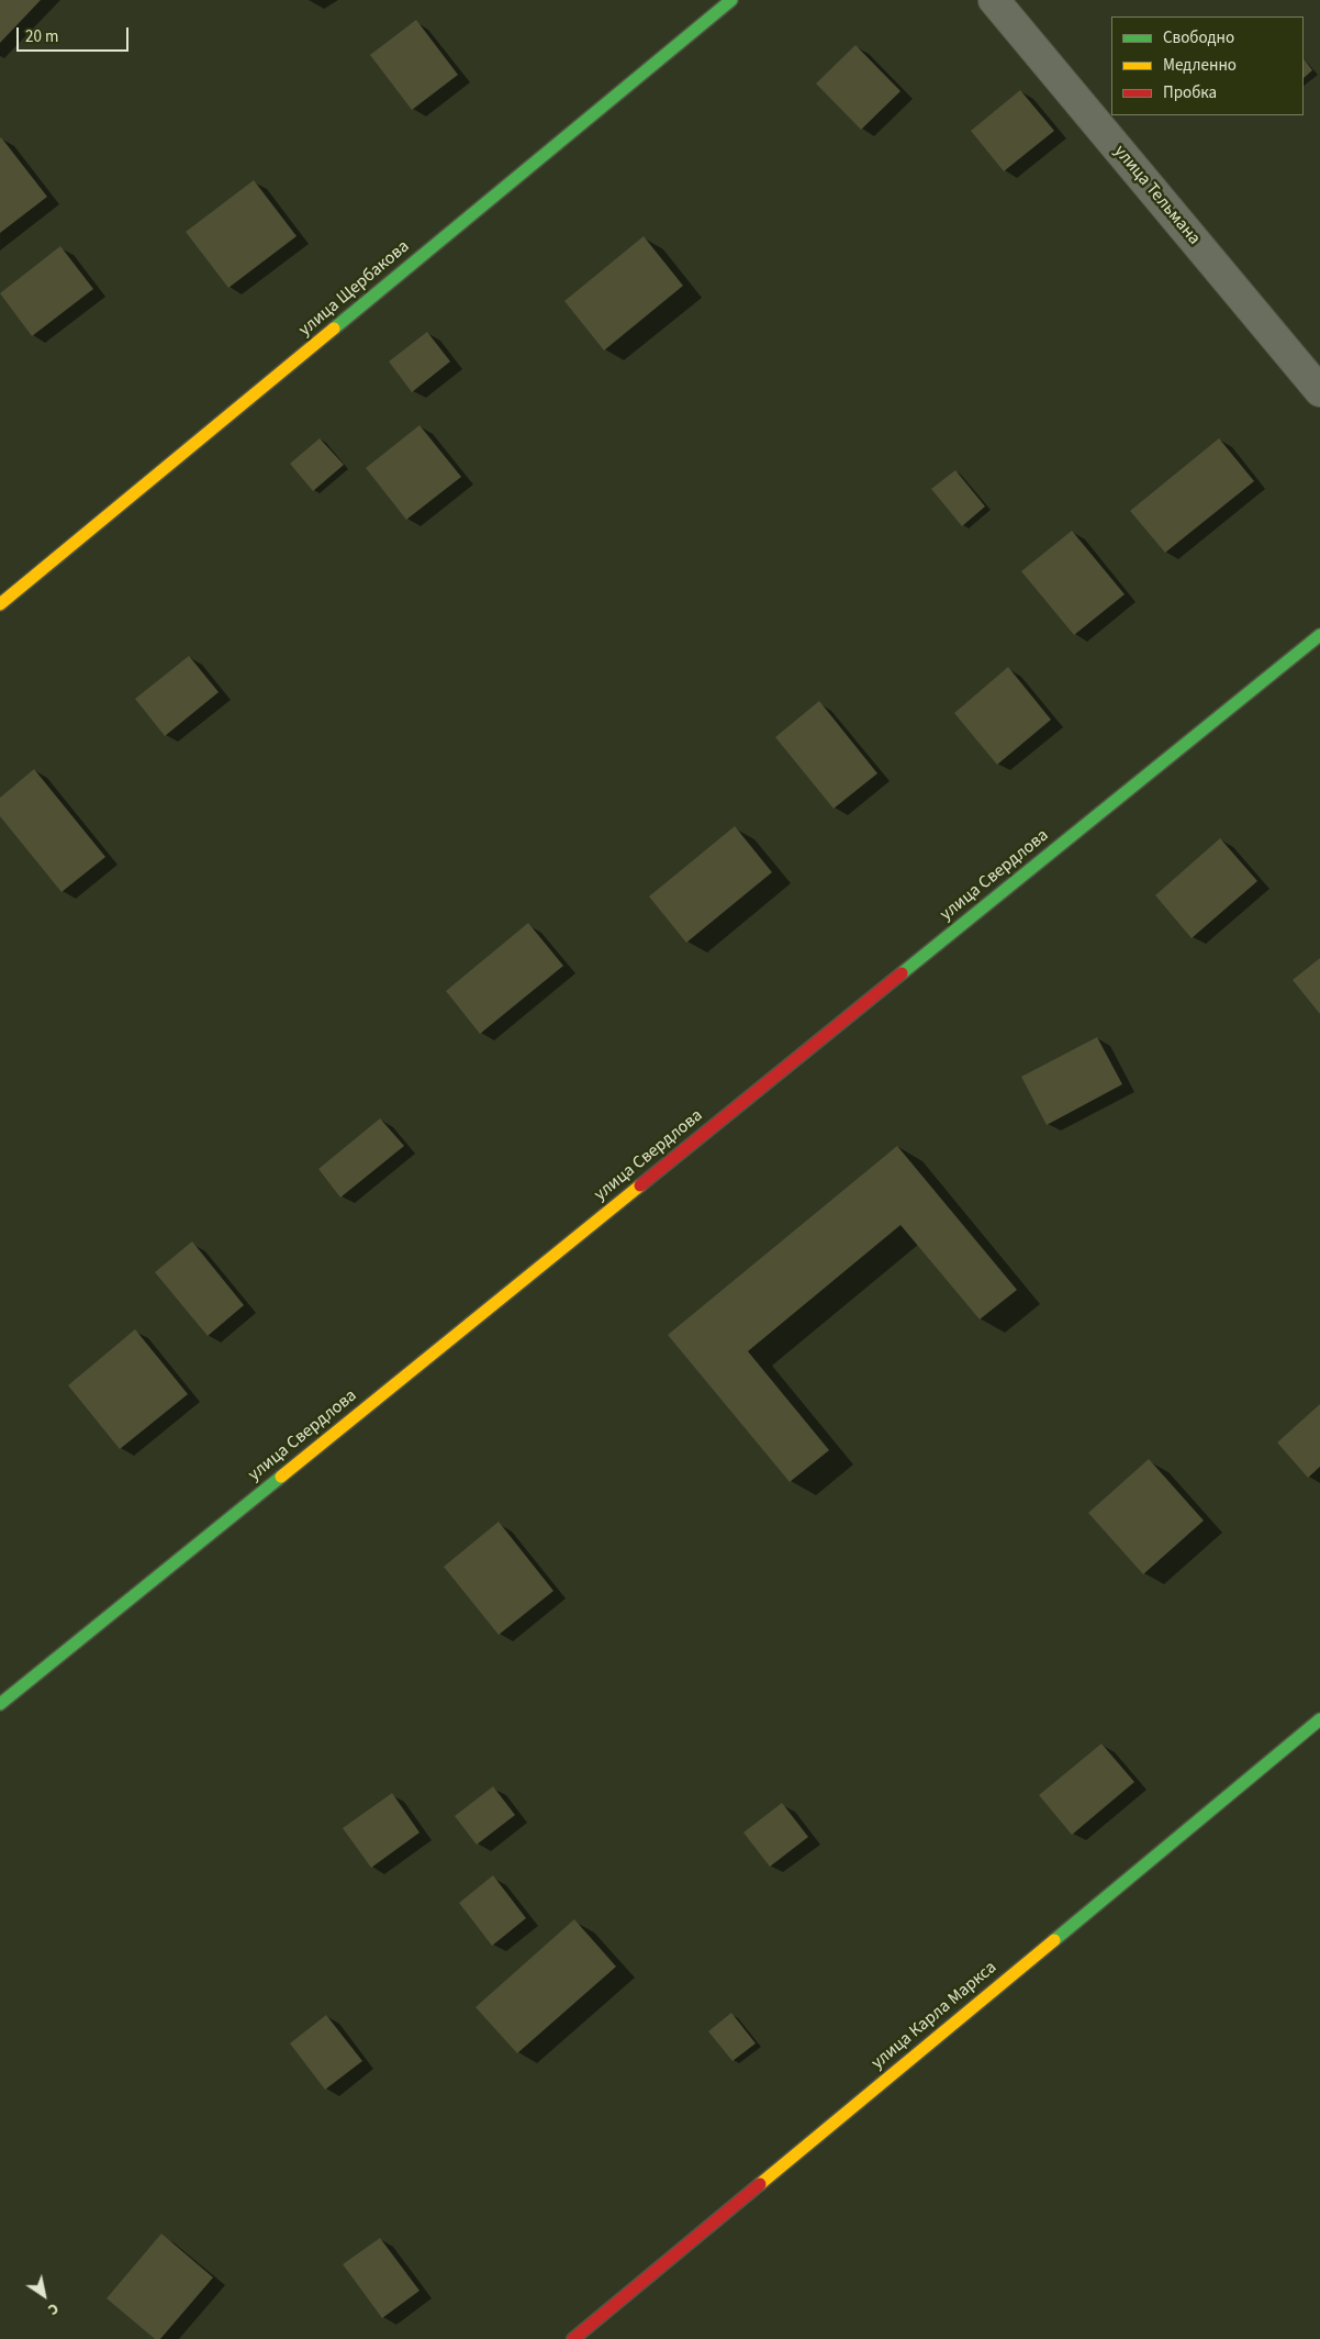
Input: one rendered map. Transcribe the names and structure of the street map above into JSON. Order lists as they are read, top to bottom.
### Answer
{
  "streets": {
    "street": [
      "улица Тельмана",
      "улица Щербакова",
      "улица Свердлова",
      "улица Карла Маркса"
    ]
  },
  "legend": ["Свободно", "Медленно", "Пробка"],
  "scale_bar": "20 m",
  "north": "bottom right"
}
